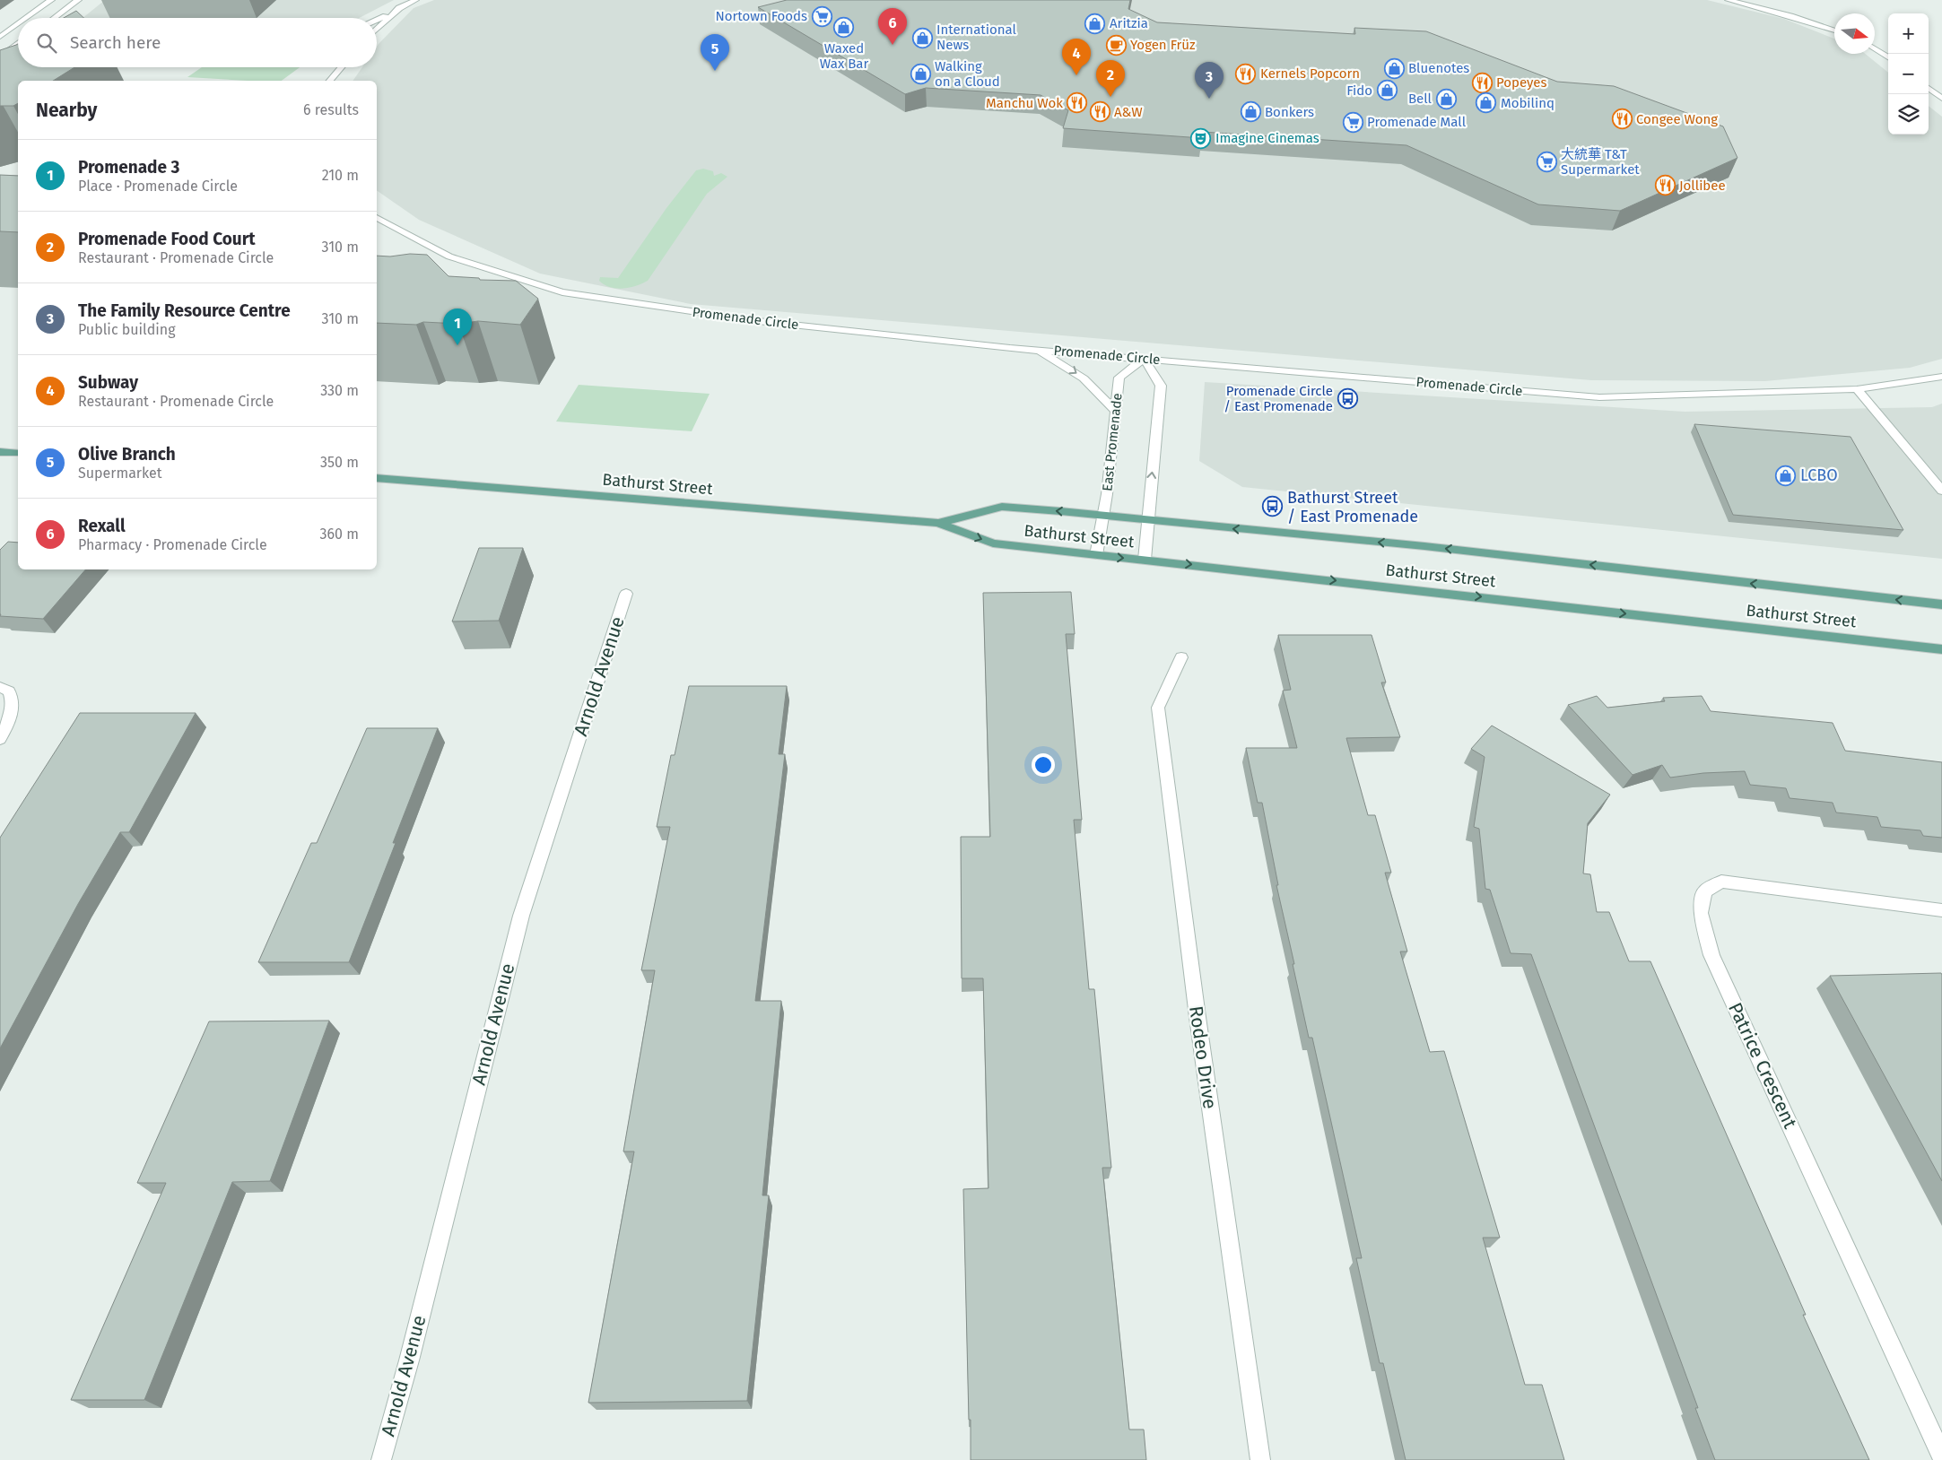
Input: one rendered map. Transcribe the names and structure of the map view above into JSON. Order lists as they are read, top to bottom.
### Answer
{
  "streets": {
    "main road": ["Bathurst Street"],
    "street": [
      "Promenade Circle",
      "East Promenade",
      "Arnold Avenue",
      "Rodeo Drive",
      "Patrice Crescent"
    ]
  },
  "crossings": [
    ["Promenade Circle", "East Promenade"],
    ["East Promenade", "Bathurst Street"]
  ],
  "places": {
    "supermarket": ["Nortown Foods", "Promenade Mall", "大統華 T&T Supermarket"],
    "shop": [
      "Aritzia",
      "Waxed Wax Bar",
      "International News",
      "Bluenotes",
      "Walking on a Cloud",
      "Fido",
      "Bell",
      "Mobilinq",
      "Bonkers",
      "LCBO"
    ],
    "cafe": ["Yogen Früz"],
    "restaurant": [
      "Kernels Popcorn",
      "Popeyes",
      "Manchu Wok",
      "A&W",
      "Congee Wong",
      "Jollibee"
    ],
    "theatre": ["Imagine Cinemas"],
    "bus stop": ["Promenade Circle / East Promenade", "Bathurst Street / East Promenade"]
  },
  "north": "right",
  "page": {
    "pins": [
      "6",
      "5",
      "4",
      "2",
      "3",
      "1"
    ],
    "map_buttons": ["+", "−"],
    "search": "Search here",
    "heading": ["Nearby", "6 results"],
    "list": [
      {
        "mark": "1",
        "name": "Promenade 3",
        "note": "Place · Promenade Circle",
        "value": "210 m"
      },
      {
        "mark": "2",
        "name": "Promenade Food Court",
        "note": "Restaurant · Promenade Circle",
        "value": "310 m"
      },
      {
        "mark": "3",
        "name": "The Family Resource Centre",
        "note": "Public building",
        "value": "310 m"
      },
      {
        "mark": "4",
        "name": "Subway",
        "note": "Restaurant · Promenade Circle",
        "value": "330 m"
      },
      {
        "mark": "5",
        "name": "Olive Branch",
        "note": "Supermarket",
        "value": "350 m"
      },
      {
        "mark": "6",
        "name": "Rexall",
        "note": "Pharmacy · Promenade Circle",
        "value": "360 m"
      }
    ]
  }
}
